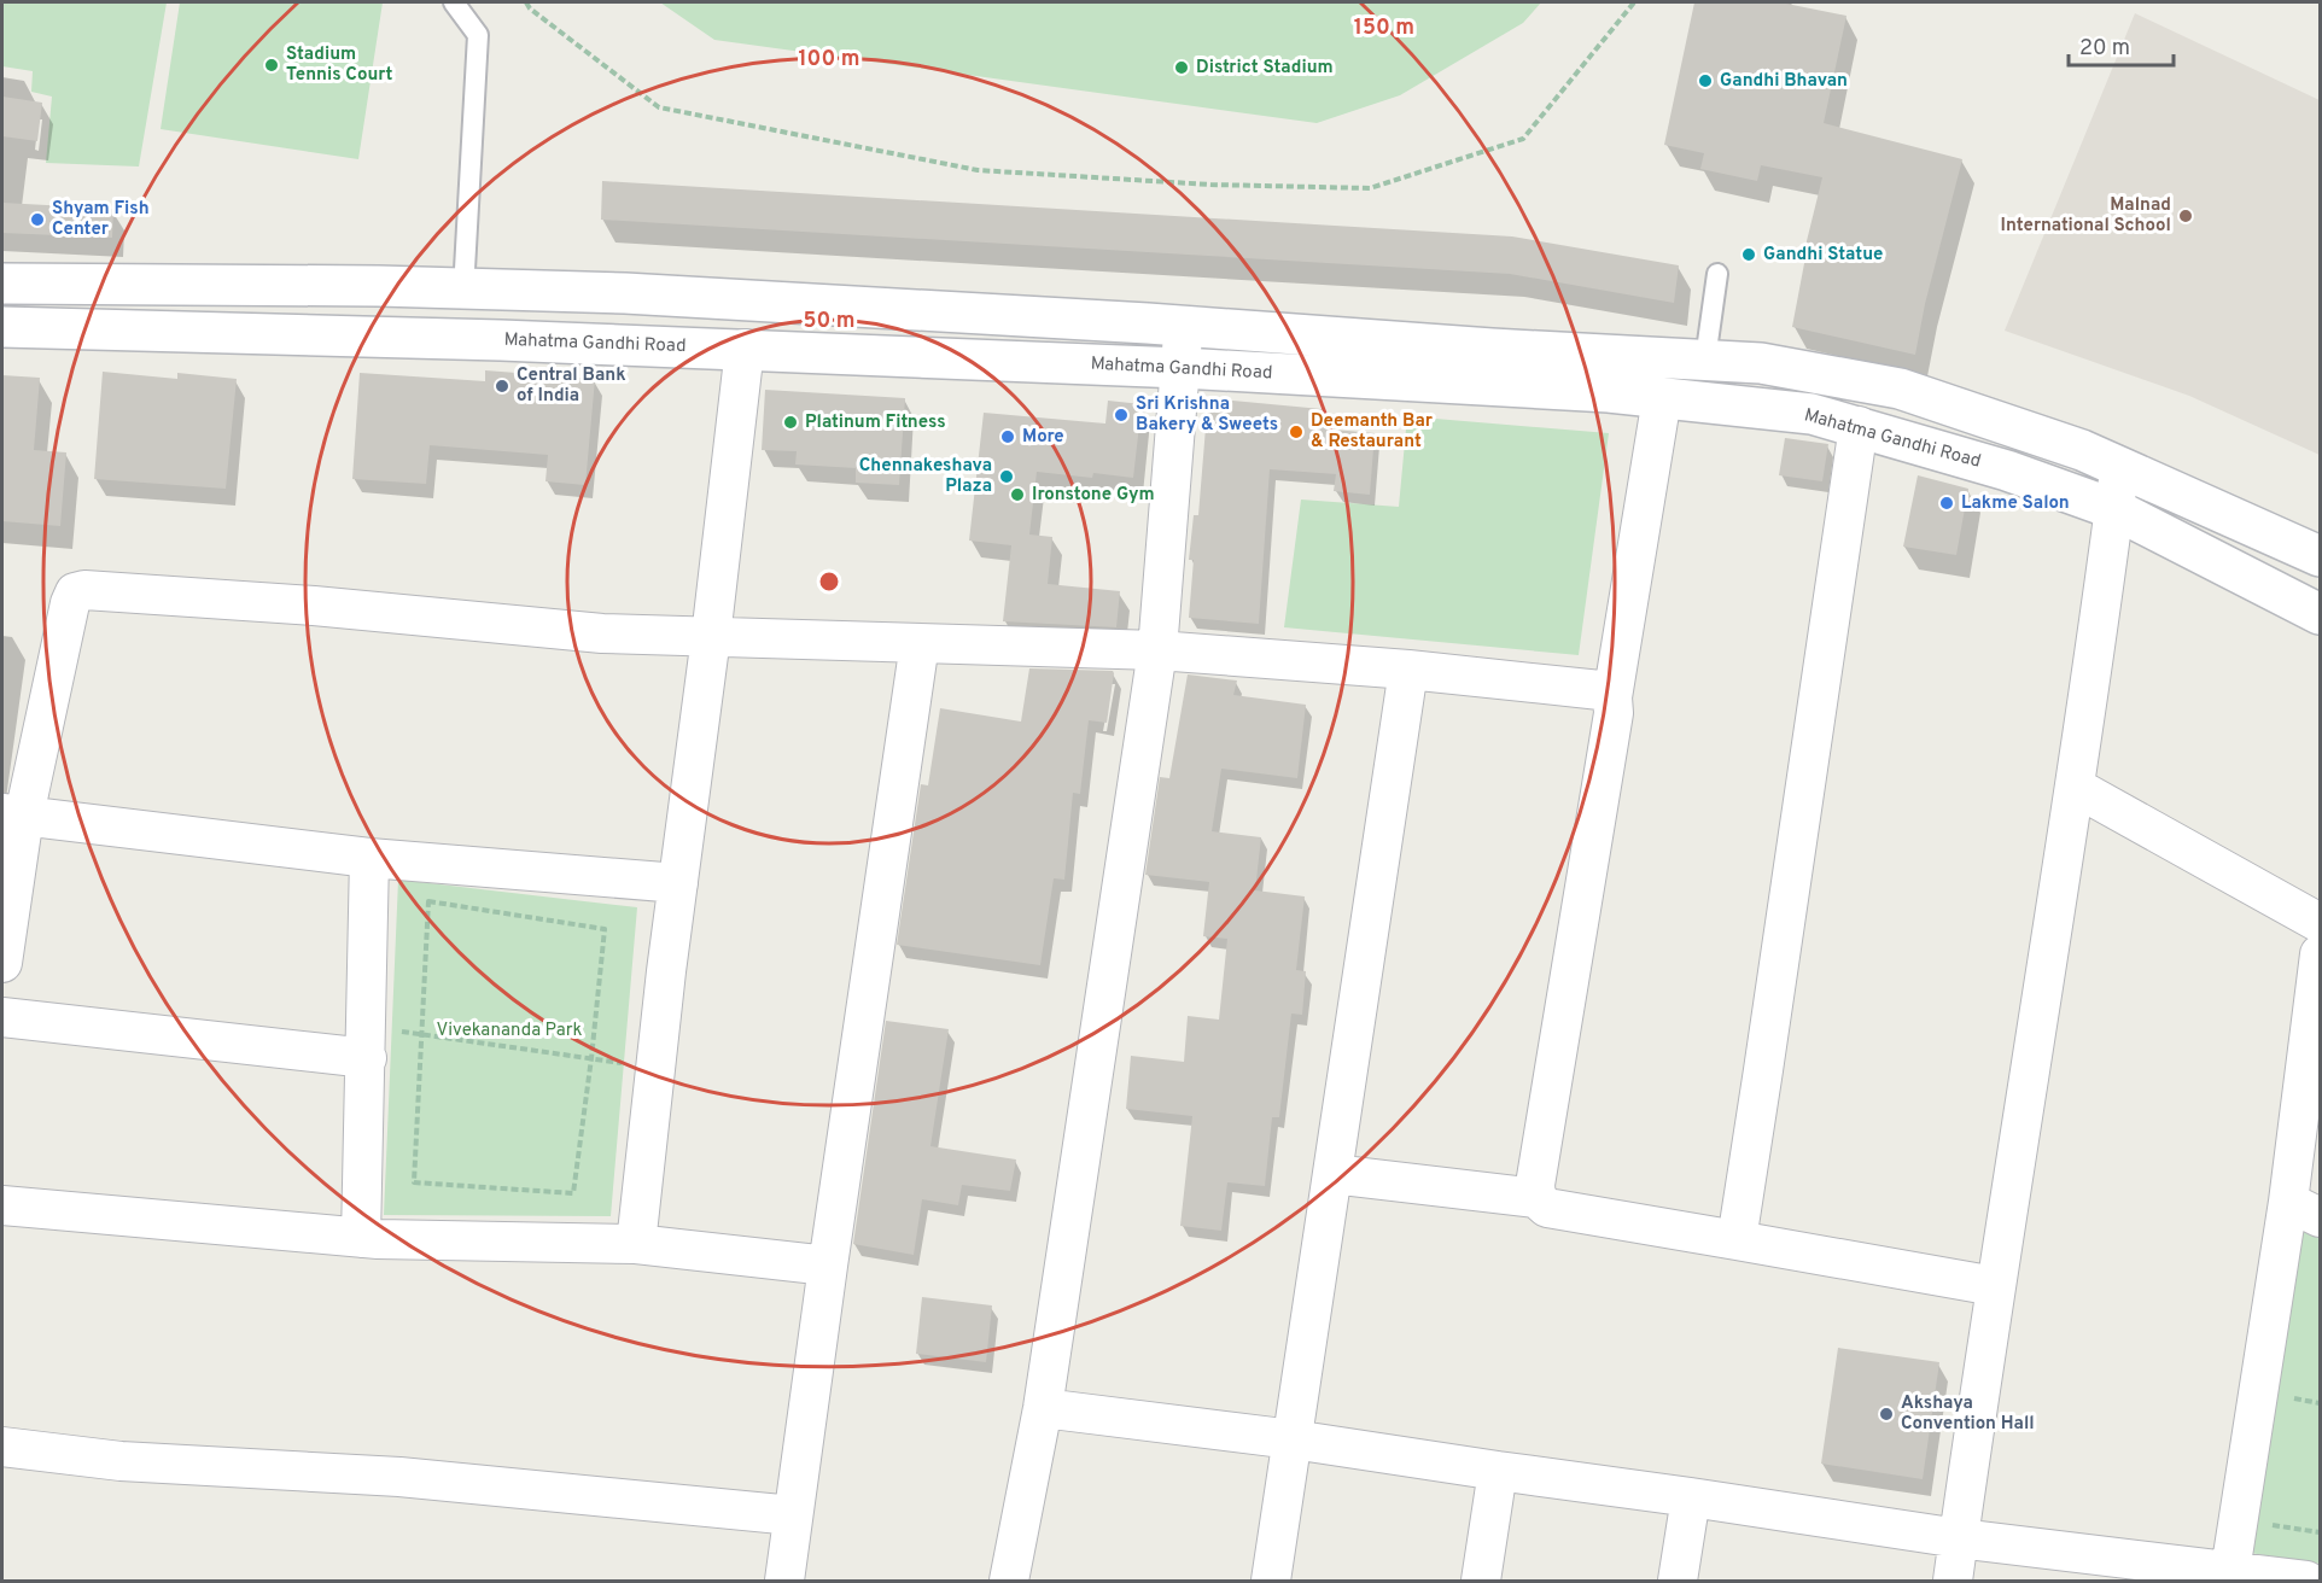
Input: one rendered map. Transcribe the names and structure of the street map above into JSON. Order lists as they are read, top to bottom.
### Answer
{
  "streets": {
    "street": ["Mahatma Gandhi Road"]
  },
  "parks": ["Vivekananda Park"],
  "places": [
    "Stadium Tennis Court",
    "District Stadium",
    "Gandhi Bhavan",
    "Malnad International School",
    "Shyam Fish Center",
    "Gandhi Statue",
    "Central Bank of India",
    "Sri Krishna Bakery & Sweets",
    "Platinum Fitness",
    "Deemanth Bar & Restaurant",
    "More",
    "Chennakeshava Plaza",
    "Ironstone Gym",
    "Lakme Salon",
    "Akshaya Convention Hall"
  ],
  "scale_bar": "20 m",
  "rings": ["150 m", "100 m", "50 m"]
}
